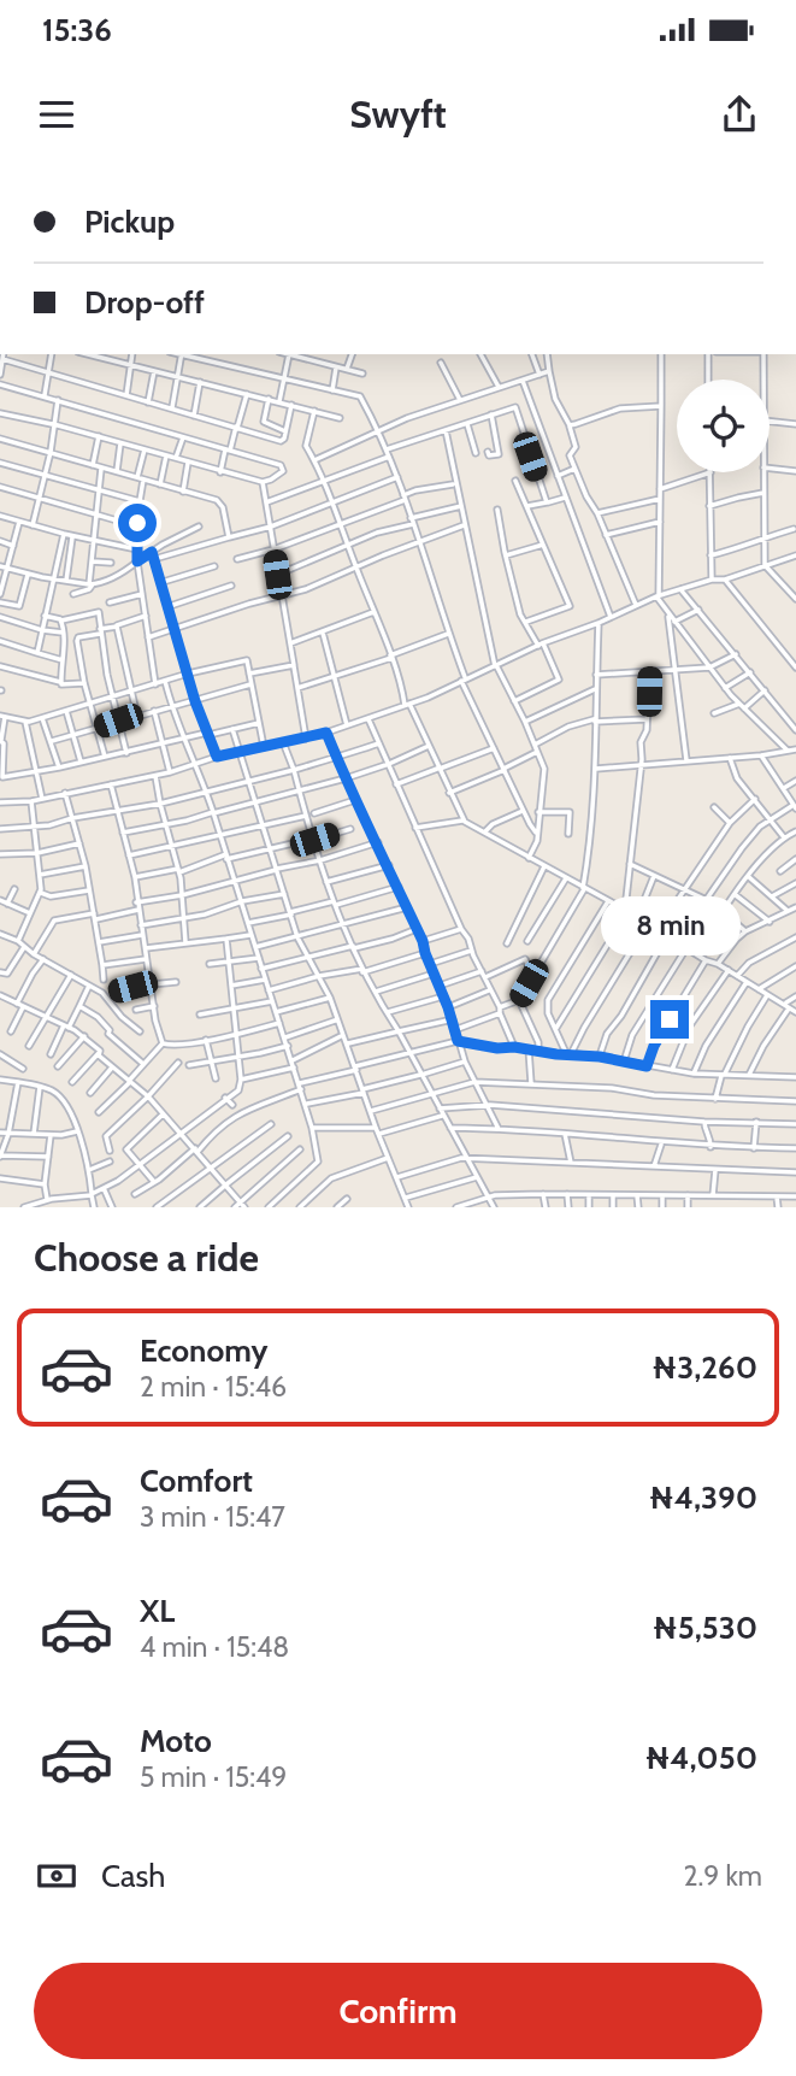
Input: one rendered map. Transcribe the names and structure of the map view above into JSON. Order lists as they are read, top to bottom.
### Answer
{
  "page": {
    "status": "15:36",
    "header": "Swyft",
    "banner": ["Pickup", "Drop-off"],
    "bubble": "8 min",
    "heading": "Choose a ride",
    "list": [
      {
        "name": "Economy",
        "note": "2 min · 15:46",
        "value": "₦3,260"
      },
      {
        "name": "Comfort",
        "note": "3 min · 15:47",
        "value": "₦4,390"
      },
      {
        "name": "XL",
        "note": "4 min · 15:48",
        "value": "₦5,530"
      },
      {
        "name": "Moto",
        "note": "5 min · 15:49",
        "value": "₦4,050"
      }
    ],
    "pay": ["Cash", "2.9 km"],
    "buttons": "Confirm"
  }
}
